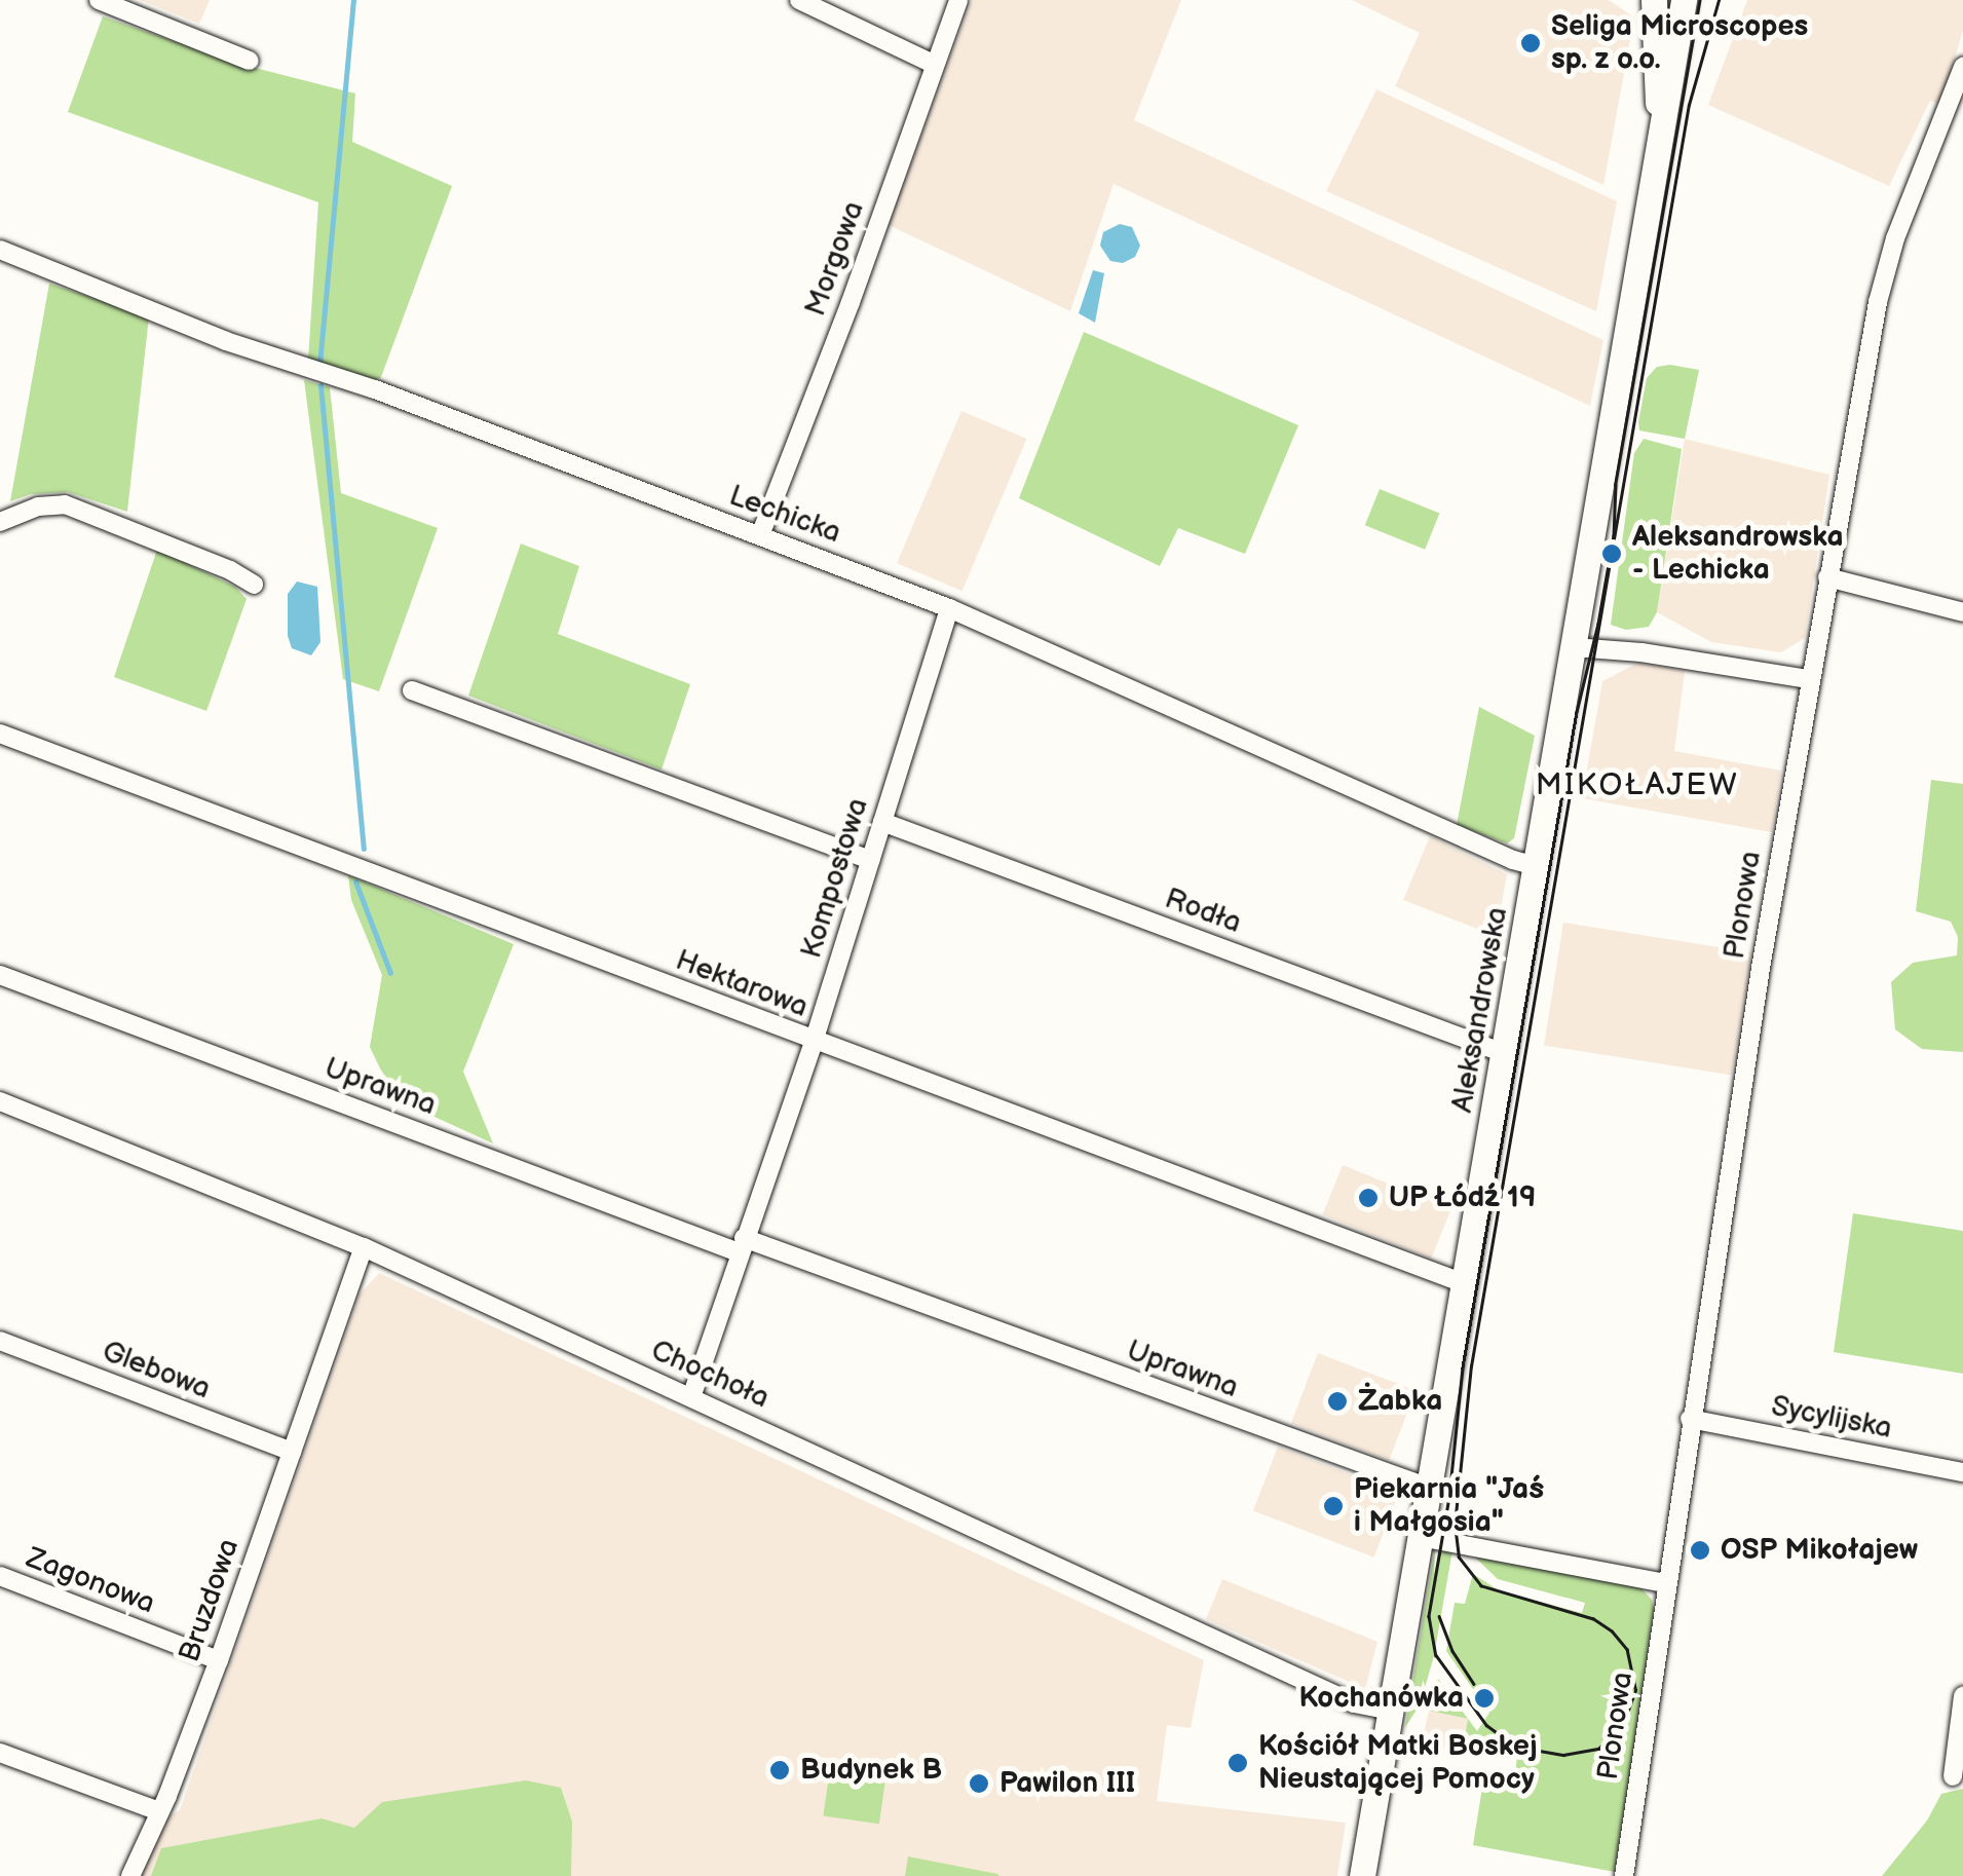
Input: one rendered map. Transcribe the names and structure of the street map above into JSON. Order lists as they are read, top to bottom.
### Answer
{
  "streets": {
    "main road": ["Aleksandrowska"],
    "street": [
      "Morgowa",
      "Lechicka",
      "Kompostowa",
      "Plonowa",
      "Rodła",
      "Hektarowa",
      "Uprawna",
      "Glebowa",
      "Chochoła",
      "Sycylijska",
      "Zagonowa",
      "Bruzdowa"
    ]
  },
  "crossings": [
    ["Morgowa", "Lechicka"],
    ["Lechicka", "Kompostowa"],
    ["Lechicka", "Aleksandrowska"],
    ["Kompostowa", "Rodła"],
    ["Kompostowa", "Hektarowa"],
    ["Kompostowa", "Uprawna"],
    ["Kompostowa", "Chochoła"],
    ["Plonowa", "Sycylijska"],
    ["Rodła", "Aleksandrowska"],
    ["Hektarowa", "Aleksandrowska"],
    ["Aleksandrowska", "Uprawna"],
    ["Aleksandrowska", "Chochoła"],
    ["Glebowa", "Bruzdowa"],
    ["Chochoła", "Bruzdowa"],
    ["Zagonowa", "Bruzdowa"]
  ],
  "districts": ["MIKOŁAJEW"],
  "places": [
    "Seliga Microscopes sp. z o.o.",
    "Aleksandrowska - Lechicka",
    "UP Łódź 19",
    "Żabka",
    "Piekarnia \"Jaś i Małgosia\"",
    "OSP Mikołajew",
    "Kochanówka",
    "Kościół Matki Boskej Nieustającej Pomocy",
    "Budynek B",
    "Pawilon III"
  ]
}
